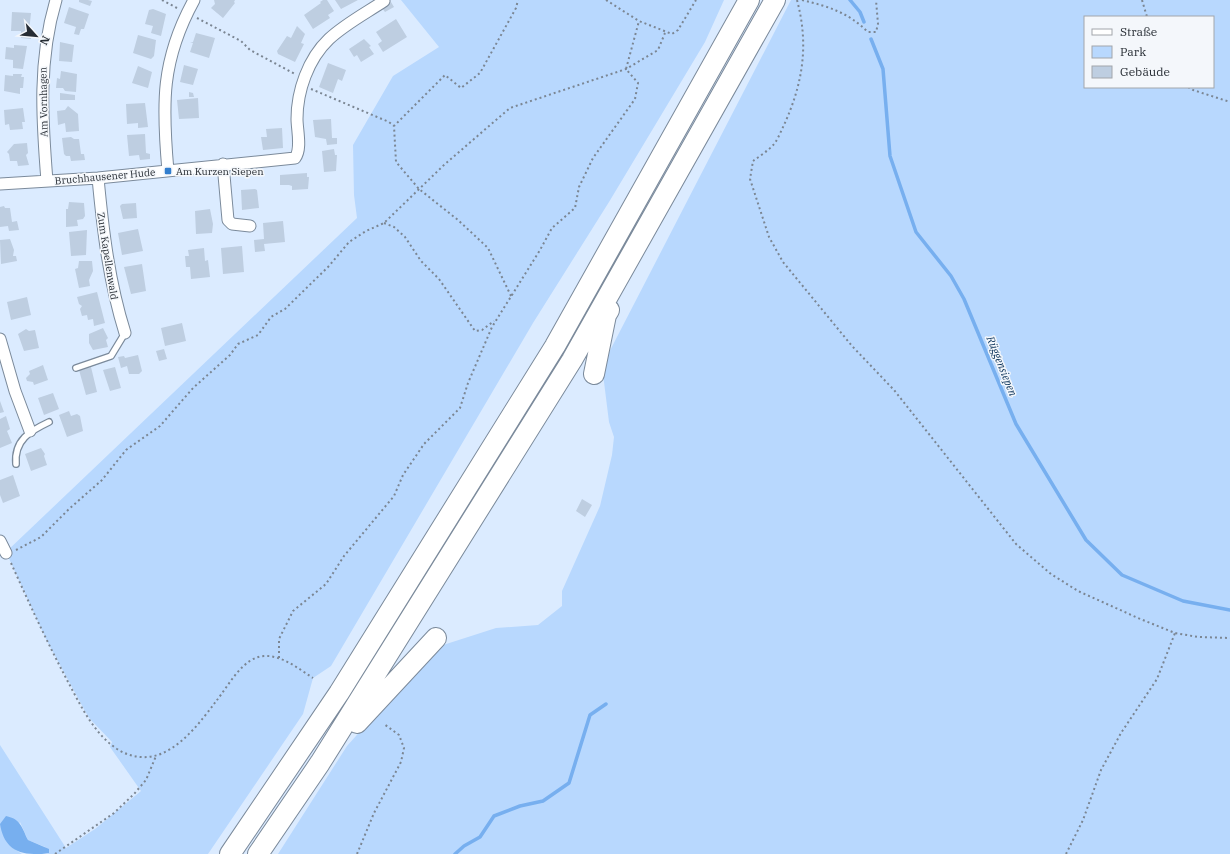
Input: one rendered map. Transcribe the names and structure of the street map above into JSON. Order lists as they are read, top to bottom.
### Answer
{
  "streets": {
    "street": ["Am Vornhagen", "Bruchhausener Hude", "Zum Kapellenwald"]
  },
  "crossings": [
    ["Am Vornhagen", "Bruchhausener Hude"],
    ["Bruchhausener Hude", "Zum Kapellenwald"]
  ],
  "water": ["Rüggensiepen"],
  "places": {
    "transit": ["Am Kurzen Siepen"]
  },
  "legend": ["Straße", "Park", "Gebäude"],
  "north": "bottom right"
}
